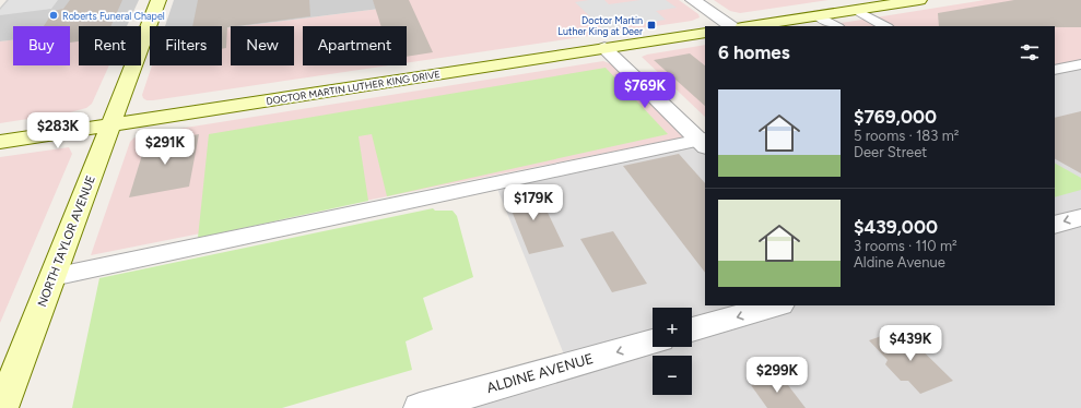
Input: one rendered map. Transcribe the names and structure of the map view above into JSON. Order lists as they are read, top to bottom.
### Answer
{
  "streets": {
    "main road": ["DOCTOR MARTIN LUTHER KING DRIVE", "NORTH TAYLOR AVENUE"],
    "street": ["ALDINE AVENUE"]
  },
  "crossings": [
    ["DOCTOR MARTIN LUTHER KING DRIVE", "NORTH TAYLOR AVENUE"]
  ],
  "one_way": ["ALDINE AVENUE"],
  "places": {
    "other": ["Roberts Funeral Chapel"],
    "transit": ["Doctor Martin Luther King at Deer"]
  },
  "page": {
    "chip": [
      "Buy",
      "Rent",
      "Filters",
      "New",
      "Apartment"
    ],
    "heading": "6 homes",
    "price": [
      "$769K",
      "$283K",
      "$291K",
      "$179K",
      "$439K",
      "$299K"
    ],
    "list": [
      {
        "name": "$769,000",
        "note": "5 rooms · 183 m² · Deer Street"
      },
      {
        "name": "$439,000",
        "note": "3 rooms · 110 m² · Aldine Avenue"
      }
    ],
    "map_buttons": ["+", "−"]
  }
}
